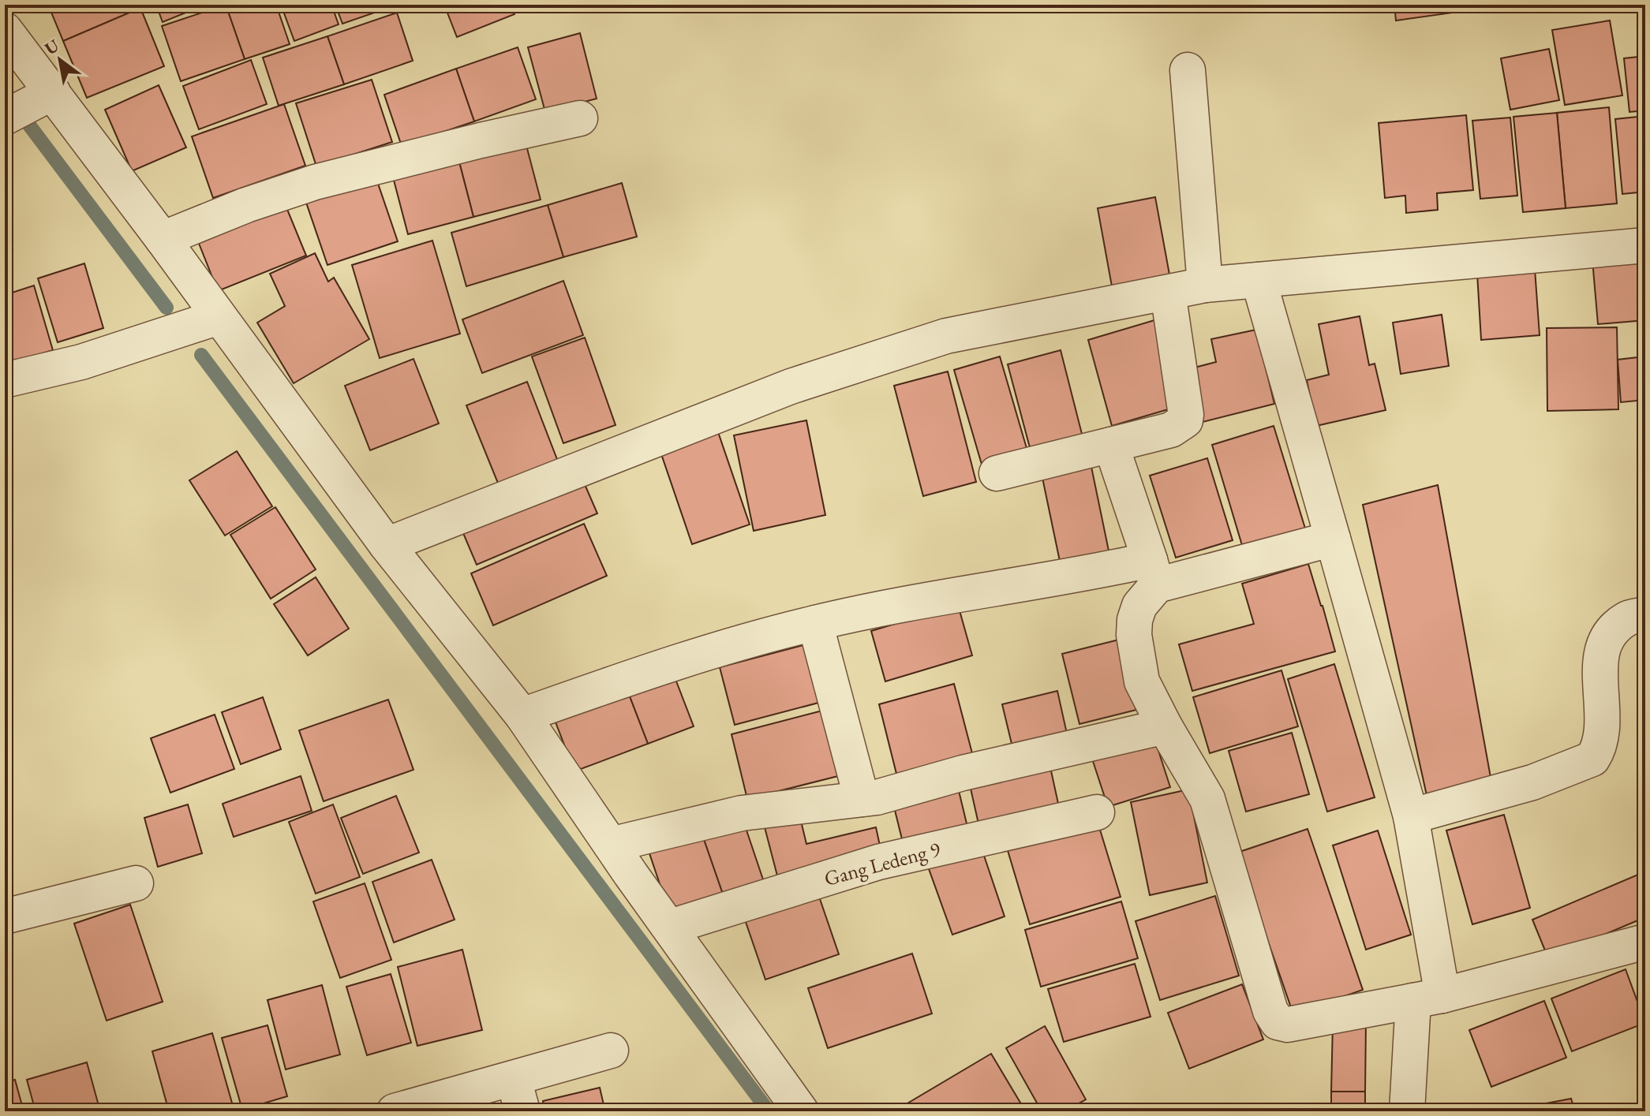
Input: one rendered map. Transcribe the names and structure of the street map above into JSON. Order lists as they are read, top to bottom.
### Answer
{
  "streets": {
    "street": ["Gang Ledeng 9"]
  },
  "north": "top left"
}
